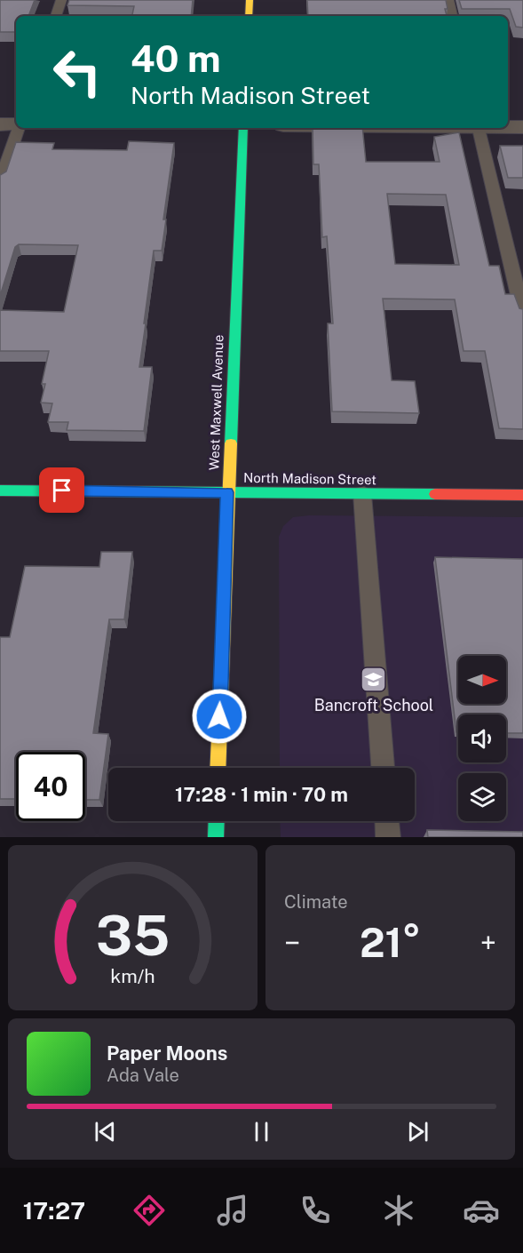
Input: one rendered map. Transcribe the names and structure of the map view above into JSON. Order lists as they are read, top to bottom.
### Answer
{
  "streets": {
    "street": ["West Maxwell Avenue", "North Madison Street"]
  },
  "crossings": [
    ["West Maxwell Avenue", "North Madison Street"]
  ],
  "places": {
    "school or university": ["Bancroft School"]
  },
  "north": "right",
  "page": {
    "turn": ["40 m", "North Madison Street"],
    "limit": "40",
    "trip": "17:28 · 1 min · 70 m",
    "tile": "Climate",
    "heat": ["−", "21°", "+"],
    "song": ["Paper Moons", "Ada Vale"],
    "tabs": "17:27",
    "gauge": ["35", "km/h"]
  }
}
